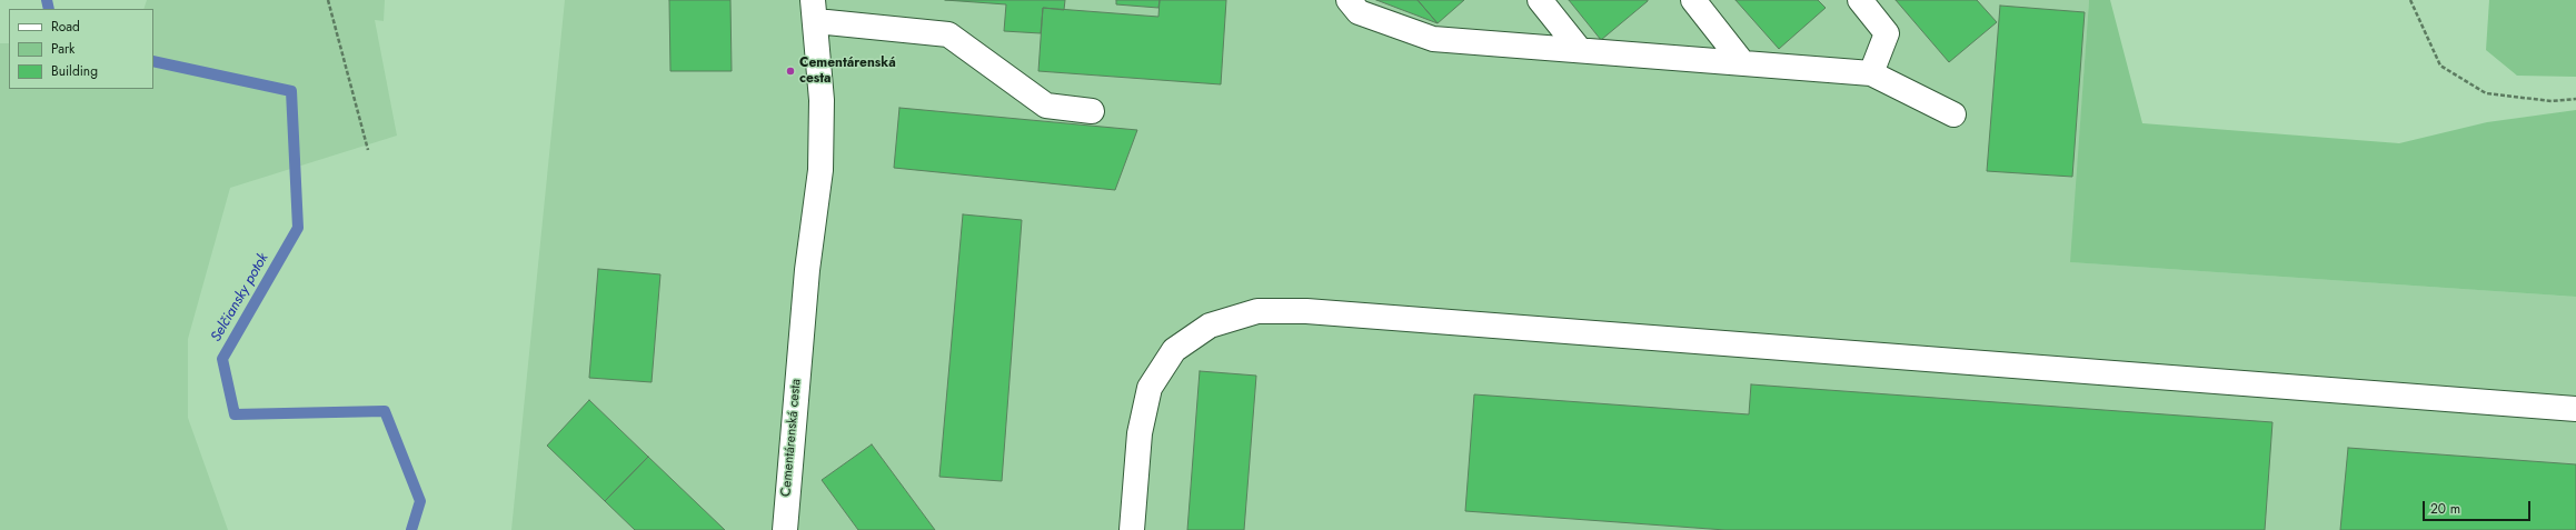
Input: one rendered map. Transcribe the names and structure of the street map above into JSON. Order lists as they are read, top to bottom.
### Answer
{
  "streets": {
    "street": ["Cementárenská cesta"]
  },
  "water": ["Selčiansky potok"],
  "places": ["Cementárenská cesta"],
  "legend": ["Road", "Park", "Building"],
  "scale_bar": "20 m"
}
